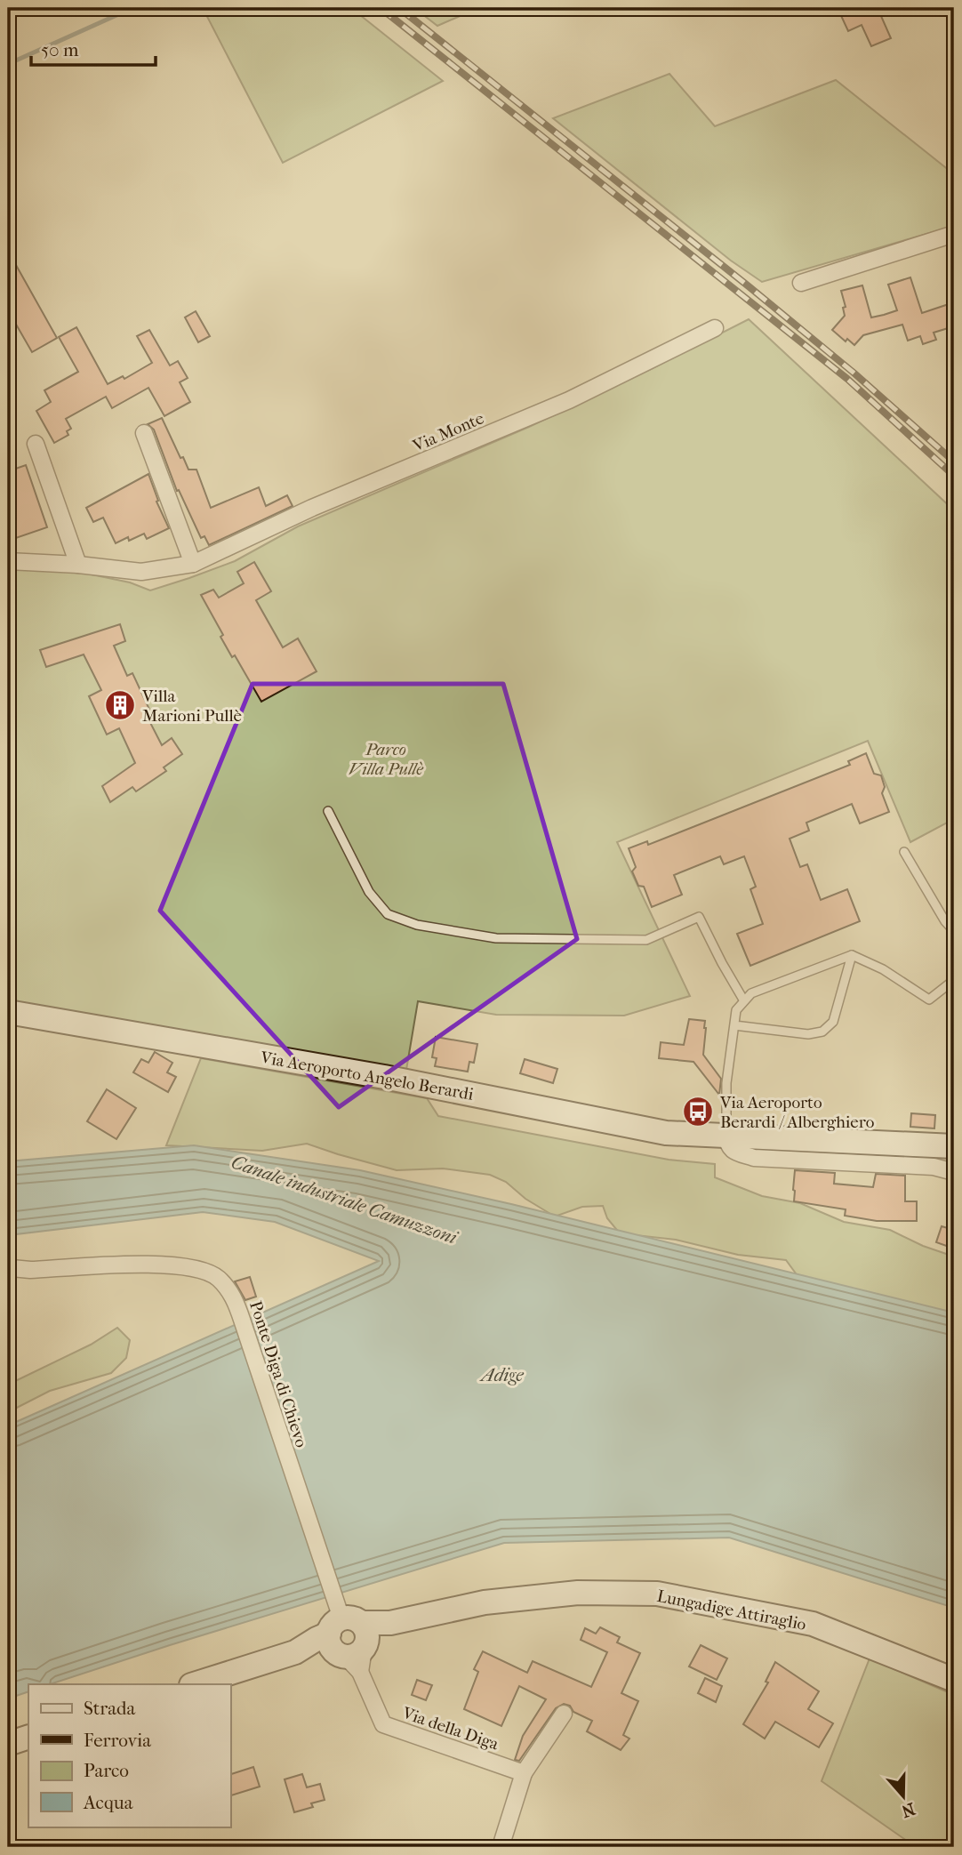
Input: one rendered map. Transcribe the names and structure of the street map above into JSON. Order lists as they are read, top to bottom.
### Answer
{
  "streets": {
    "street": [
      "Via Monte",
      "Via Aeroporto Angelo Berardi",
      "Ponte Diga di Chievo",
      "Lungadige Attiraglio",
      "Via della Diga"
    ]
  },
  "crossings": [
    ["Ponte Diga di Chievo", "Lungadige Attiraglio"],
    ["Ponte Diga di Chievo", "Via della Diga"],
    ["Lungadige Attiraglio", "Via della Diga"]
  ],
  "water": ["Canale industriale Camuzzoni", "Adige"],
  "parks": ["Parco Villa Pullè"],
  "places": {
    "building": ["Villa Marioni Pullè"],
    "bus stop": ["Via Aeroporto Berardi / Alberghiero"]
  },
  "legend": [
    "Strada",
    "Ferrovia",
    "Parco",
    "Acqua"
  ],
  "scale_bar": "50 m",
  "north": "bottom"
}
